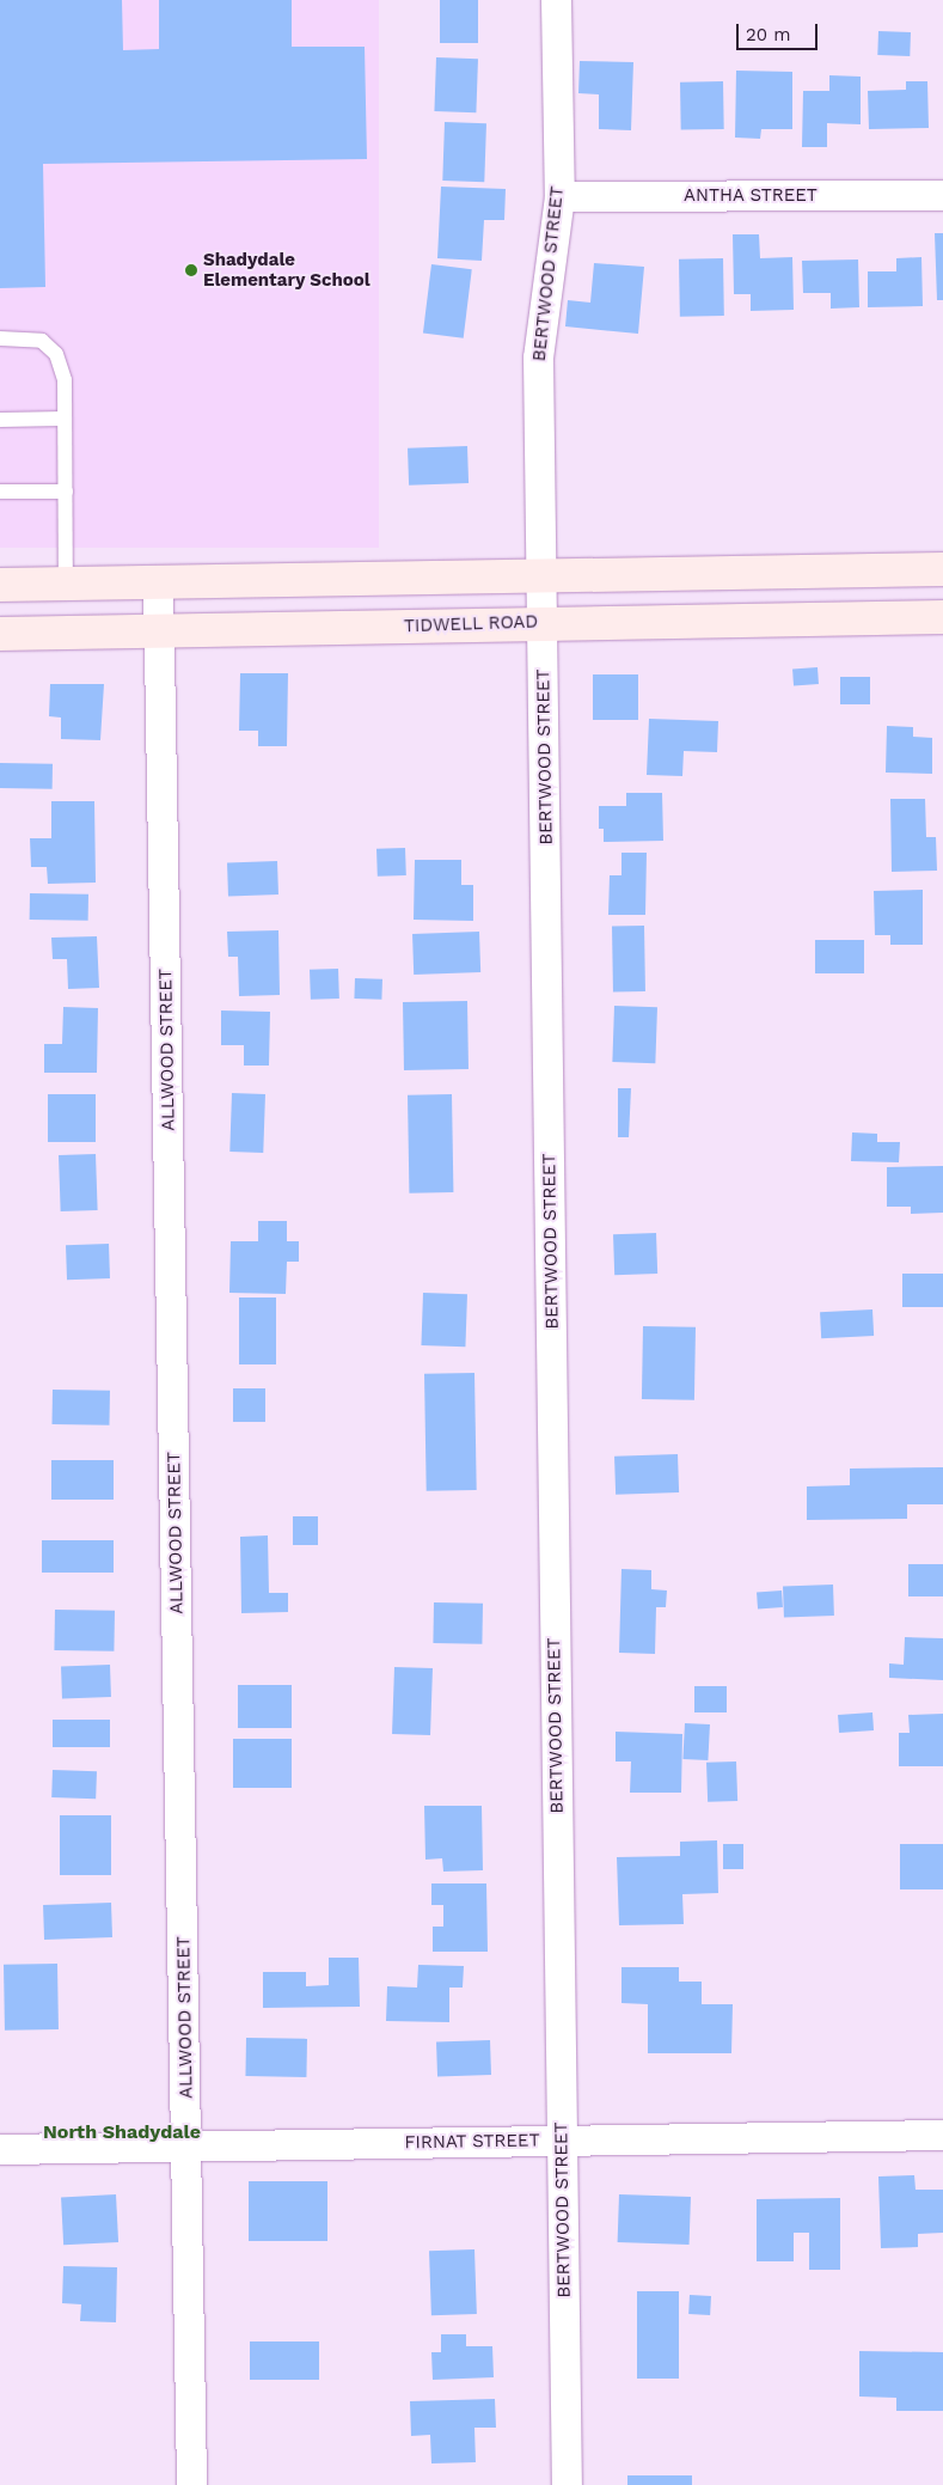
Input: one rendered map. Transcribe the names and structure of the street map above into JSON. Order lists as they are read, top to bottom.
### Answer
{
  "streets": {
    "main road": ["TIDWELL ROAD"],
    "street": [
      "ANTHA STREET",
      "BERTWOOD STREET",
      "ALLWOOD STREET",
      "FIRNAT STREET"
    ]
  },
  "crossings": [
    ["ANTHA STREET", "BERTWOOD STREET"],
    ["BERTWOOD STREET", "TIDWELL ROAD"],
    ["BERTWOOD STREET", "FIRNAT STREET"],
    ["TIDWELL ROAD", "ALLWOOD STREET"],
    ["ALLWOOD STREET", "FIRNAT STREET"]
  ],
  "districts": ["North Shadydale"],
  "places": ["Shadydale Elementary School"],
  "scale_bar": "20 m"
}
